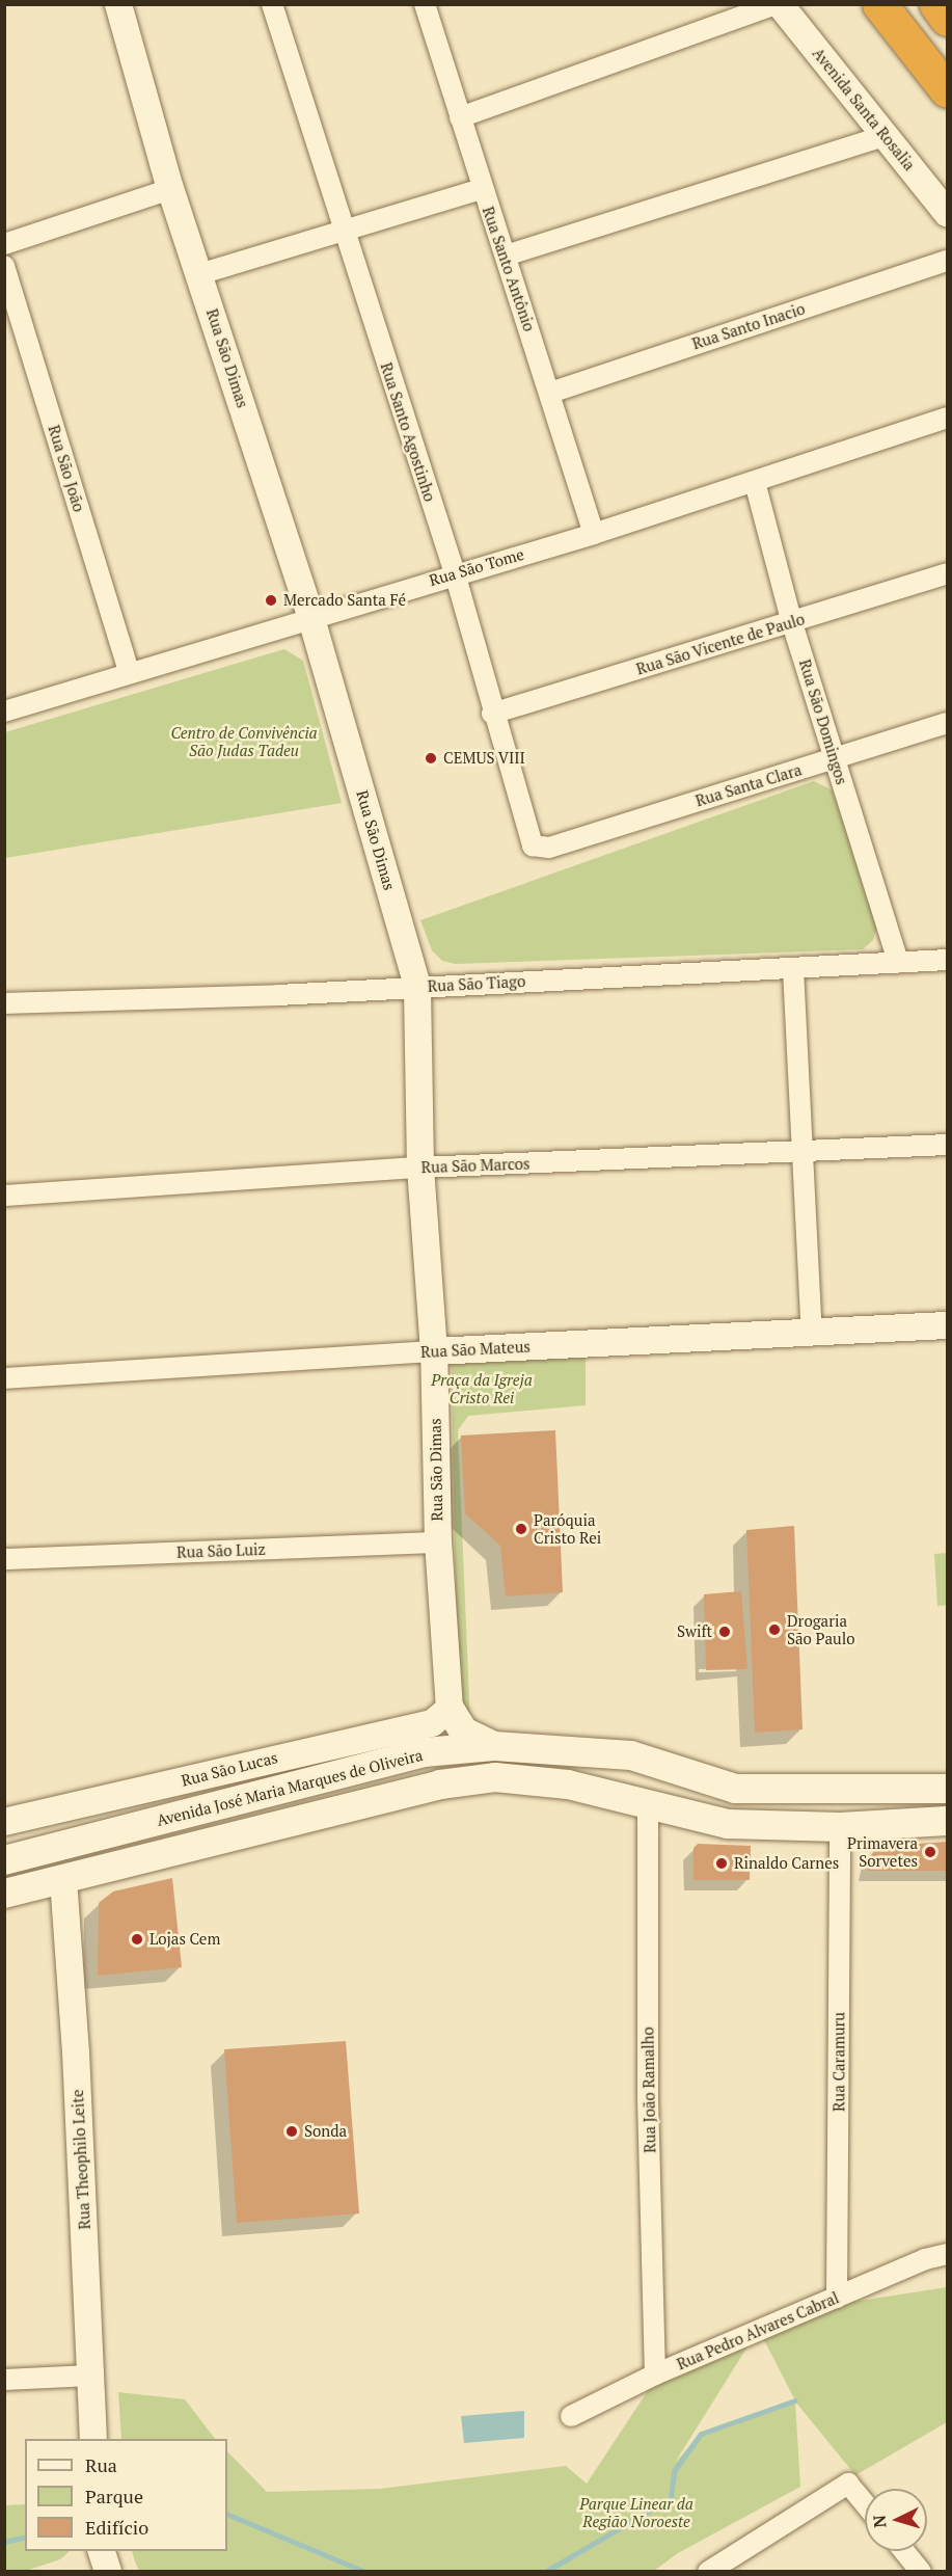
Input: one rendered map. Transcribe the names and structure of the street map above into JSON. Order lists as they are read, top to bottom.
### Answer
{
  "streets": {
    "main road": ["Avenida José Maria Marques de Oliveira"],
    "street": [
      "Avenida Santa Rosalia",
      "Rua Santo Antônio",
      "Rua Santo Inacio",
      "Rua São Dimas",
      "Rua Santo Agostinho",
      "Rua São João",
      "Rua São Tome",
      "Rua São Vicente de Paulo",
      "Rua São Domingos",
      "Rua Santa Clara",
      "Rua São Tiago",
      "Rua São Marcos",
      "Rua São Mateus",
      "Rua São Luiz",
      "Rua São Lucas",
      "Rua Caramuru",
      "Rua João Ramalho",
      "Rua Theophilo Leite",
      "Rua Pedro Alvares Cabral"
    ]
  },
  "crossings": [
    ["Rua Santo Antônio", "Rua Santo Inacio"],
    ["Rua Santo Antônio", "Rua São Tome"],
    ["Rua São Dimas", "Rua São Tome"],
    ["Rua São Dimas", "Rua São Tiago"],
    ["Rua São Dimas", "Rua São Marcos"],
    ["Rua São Dimas", "Rua São Mateus"],
    ["Rua São Dimas", "Rua São Luiz"],
    ["Rua São Dimas", "Rua São Lucas"],
    ["Rua Santo Agostinho", "Rua São Tome"],
    ["Rua Santo Agostinho", "Rua São Vicente de Paulo"],
    ["Rua Santo Agostinho", "Rua Santa Clara"],
    ["Rua São João", "Rua São Tome"],
    ["Rua São Tome", "Rua São Domingos"],
    ["Rua São Vicente de Paulo", "Rua São Domingos"],
    ["Rua São Domingos", "Rua Santa Clara"],
    ["Rua São Domingos", "Rua São Tiago"],
    ["Avenida José Maria Marques de Oliveira", "Rua Caramuru"],
    ["Avenida José Maria Marques de Oliveira", "Rua João Ramalho"],
    ["Avenida José Maria Marques de Oliveira", "Rua Theophilo Leite"],
    ["Rua Caramuru", "Rua Pedro Alvares Cabral"],
    ["Rua João Ramalho", "Rua Pedro Alvares Cabral"]
  ],
  "parks": ["Centro de Convivência São Judas Tadeu", "Praça da Igreja Cristo Rei", "Parque Linear da Região Noroeste"],
  "places": [
    "Mercado Santa Fé",
    "CEMUS VIII",
    "Paróquia Cristo Rei",
    "Drogaria São Paulo",
    "Swift",
    "Primavera Sorvetes",
    "Rinaldo Carnes",
    "Lojas Cem",
    "Sonda"
  ],
  "legend": ["Rua", "Parque", "Edifício"],
  "north": "left"
}
